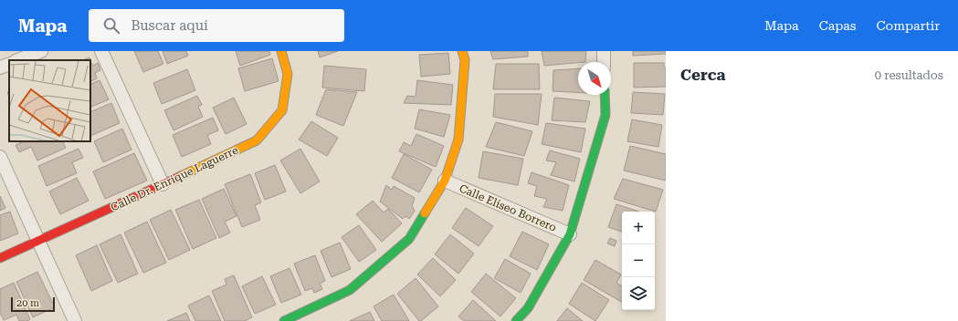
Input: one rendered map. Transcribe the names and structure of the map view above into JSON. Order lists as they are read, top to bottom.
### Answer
{
  "streets": {
    "street": ["Calle Dr. Enrique Laguerre", "Calle Eliseo Borrero"]
  },
  "scale_bar": "20 m",
  "north": "bottom right",
  "page": {
    "header": "Mapa",
    "search": "Buscar aquí",
    "nav": ["Mapa", "Capas", "Compartir"],
    "heading": ["Cerca", "0 resultados"],
    "map_buttons": ["+", "−"],
    "scale": "20 m"
  }
}
